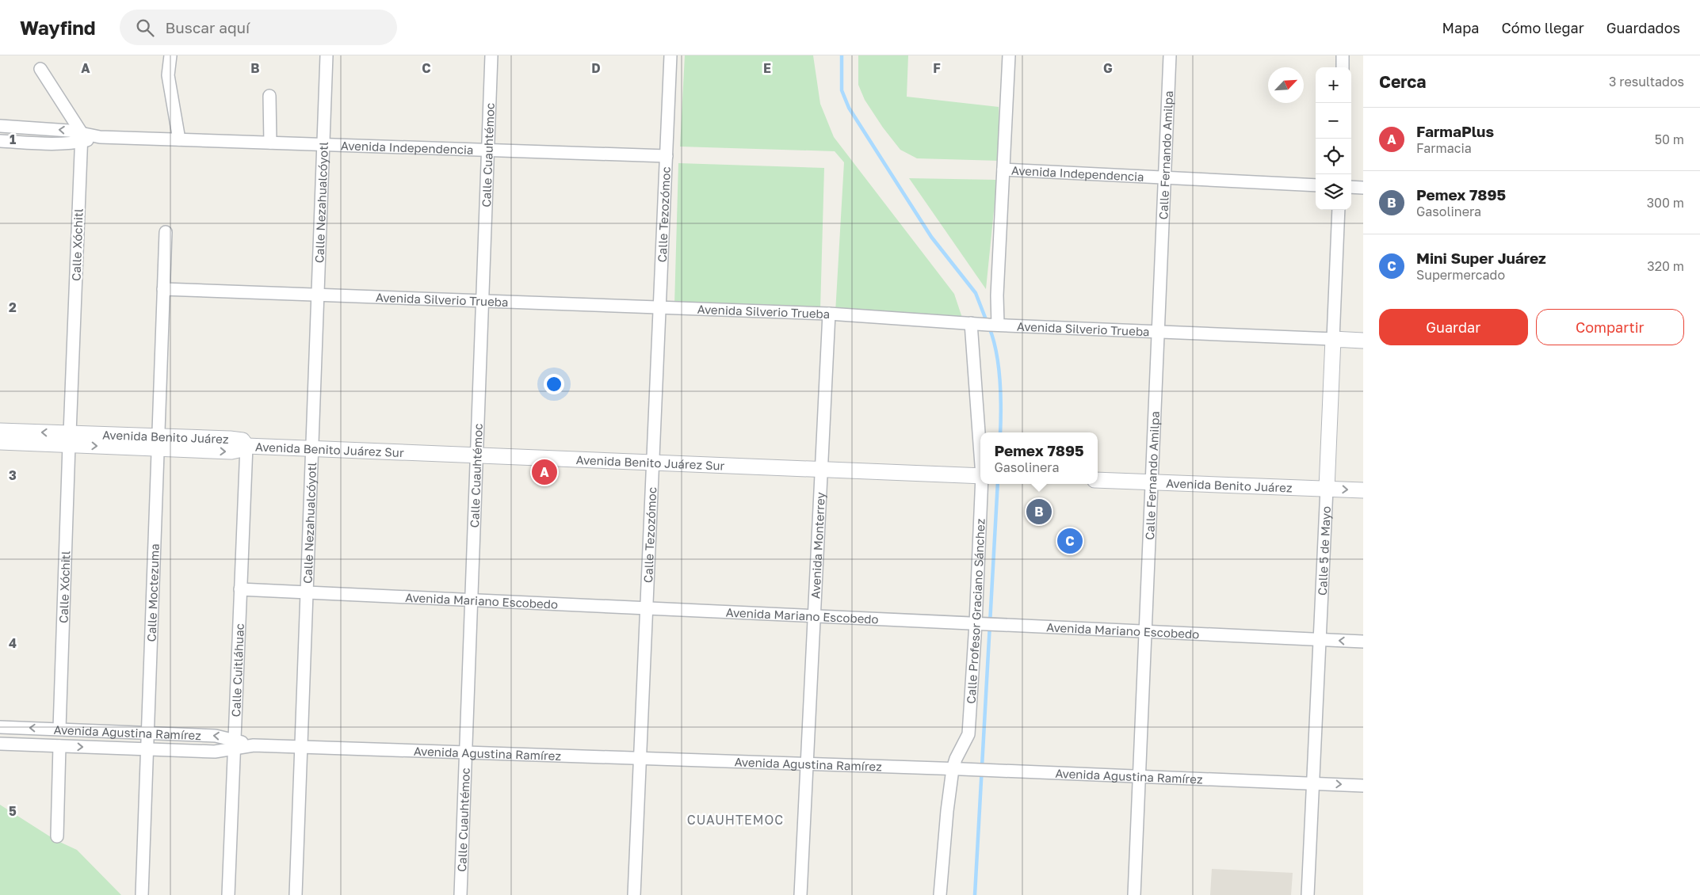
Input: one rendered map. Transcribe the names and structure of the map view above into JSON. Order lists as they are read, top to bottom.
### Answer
{
  "streets": {
    "street": [
      "Avenida Independencia",
      "Calle Cuauhtémoc",
      "Calle Fernando Amilpa",
      "Calle Nezahualcóyotl",
      "Calle Tezozómoc",
      "Calle Xóchitl",
      "Avenida Silverio Trueba",
      "Avenida Benito Juárez",
      "Avenida Benito Juárez Sur",
      "Avenida Monterrey",
      "Calle 5 de Mayo",
      "Calle Moctezuma",
      "Avenida Mariano Escobedo",
      "Calle Profesor Graciano Sánchez",
      "Calle Cuitláhuac",
      "Avenida Agustina Ramírez"
    ]
  },
  "crossings": [
    ["Avenida Independencia", "Calle Cuauhtémoc"],
    ["Avenida Independencia", "Calle Fernando Amilpa"],
    ["Avenida Independencia", "Calle Nezahualcóyotl"],
    ["Avenida Independencia", "Calle Tezozómoc"],
    ["Avenida Independencia", "Calle Xóchitl"],
    ["Calle Cuauhtémoc", "Avenida Silverio Trueba"],
    ["Calle Cuauhtémoc", "Avenida Benito Juárez Sur"],
    ["Calle Cuauhtémoc", "Avenida Mariano Escobedo"],
    ["Calle Cuauhtémoc", "Avenida Agustina Ramírez"],
    ["Calle Fernando Amilpa", "Avenida Silverio Trueba"],
    ["Calle Fernando Amilpa", "Avenida Benito Juárez"],
    ["Calle Fernando Amilpa", "Avenida Mariano Escobedo"],
    ["Calle Fernando Amilpa", "Avenida Agustina Ramírez"],
    ["Calle Nezahualcóyotl", "Avenida Silverio Trueba"],
    ["Calle Nezahualcóyotl", "Avenida Benito Juárez Sur"],
    ["Calle Nezahualcóyotl", "Avenida Mariano Escobedo"],
    ["Calle Nezahualcóyotl", "Avenida Agustina Ramírez"],
    ["Calle Tezozómoc", "Avenida Silverio Trueba"],
    ["Calle Tezozómoc", "Avenida Benito Juárez Sur"],
    ["Calle Tezozómoc", "Avenida Mariano Escobedo"],
    ["Calle Tezozómoc", "Avenida Agustina Ramírez"],
    ["Calle Xóchitl", "Avenida Benito Juárez"],
    ["Calle Xóchitl", "Avenida Agustina Ramírez"],
    ["Avenida Silverio Trueba", "Avenida Monterrey"],
    ["Avenida Silverio Trueba", "Calle 5 de Mayo"],
    ["Avenida Silverio Trueba", "Calle Moctezuma"],
    ["Avenida Silverio Trueba", "Calle Profesor Graciano Sánchez"],
    ["Avenida Benito Juárez", "Avenida Benito Juárez Sur"],
    ["Avenida Benito Juárez", "Calle 5 de Mayo"],
    ["Avenida Benito Juárez", "Calle Moctezuma"],
    ["Avenida Benito Juárez", "Calle Cuitláhuac"],
    ["Avenida Benito Juárez Sur", "Avenida Monterrey"],
    ["Avenida Benito Juárez Sur", "Calle Cuitláhuac"],
    ["Avenida Monterrey", "Avenida Mariano Escobedo"],
    ["Avenida Monterrey", "Avenida Agustina Ramírez"],
    ["Calle 5 de Mayo", "Avenida Mariano Escobedo"],
    ["Calle 5 de Mayo", "Avenida Agustina Ramírez"],
    ["Calle Moctezuma", "Avenida Agustina Ramírez"],
    ["Avenida Mariano Escobedo", "Calle Profesor Graciano Sánchez"],
    ["Avenida Mariano Escobedo", "Calle Cuitláhuac"],
    ["Calle Profesor Graciano Sánchez", "Avenida Agustina Ramírez"],
    ["Calle Cuitláhuac", "Avenida Agustina Ramírez"]
  ],
  "districts": ["CUAUHTEMOC"],
  "north": "top right",
  "page": {
    "header": "Wayfind",
    "search": "Buscar aquí",
    "nav": ["Mapa", "Cómo llegar", "Guardados"],
    "heading": ["Cerca", "3 resultados"],
    "map_buttons": ["+", "−"],
    "list": [
      {
        "mark": "A",
        "name": "FarmaPlus",
        "note": "Farmacia",
        "value": "50 m"
      },
      {
        "mark": "B",
        "name": "Pemex 7895",
        "note": "Gasolinera",
        "value": "300 m"
      },
      {
        "mark": "C",
        "name": "Mini Super Juárez",
        "note": "Supermercado",
        "value": "320 m"
      }
    ],
    "buttons": ["Guardar", "Compartir"],
    "popup": ["Pemex 7895", "Gasolinera"],
    "pins": ["A", "B", "C"]
  },
  "grid": {
    "columns": [
      "A",
      "B",
      "C",
      "D",
      "E",
      "F",
      "G"
    ],
    "rows": [
      "1",
      "2",
      "3",
      "4",
      "5"
    ]
  }
}
